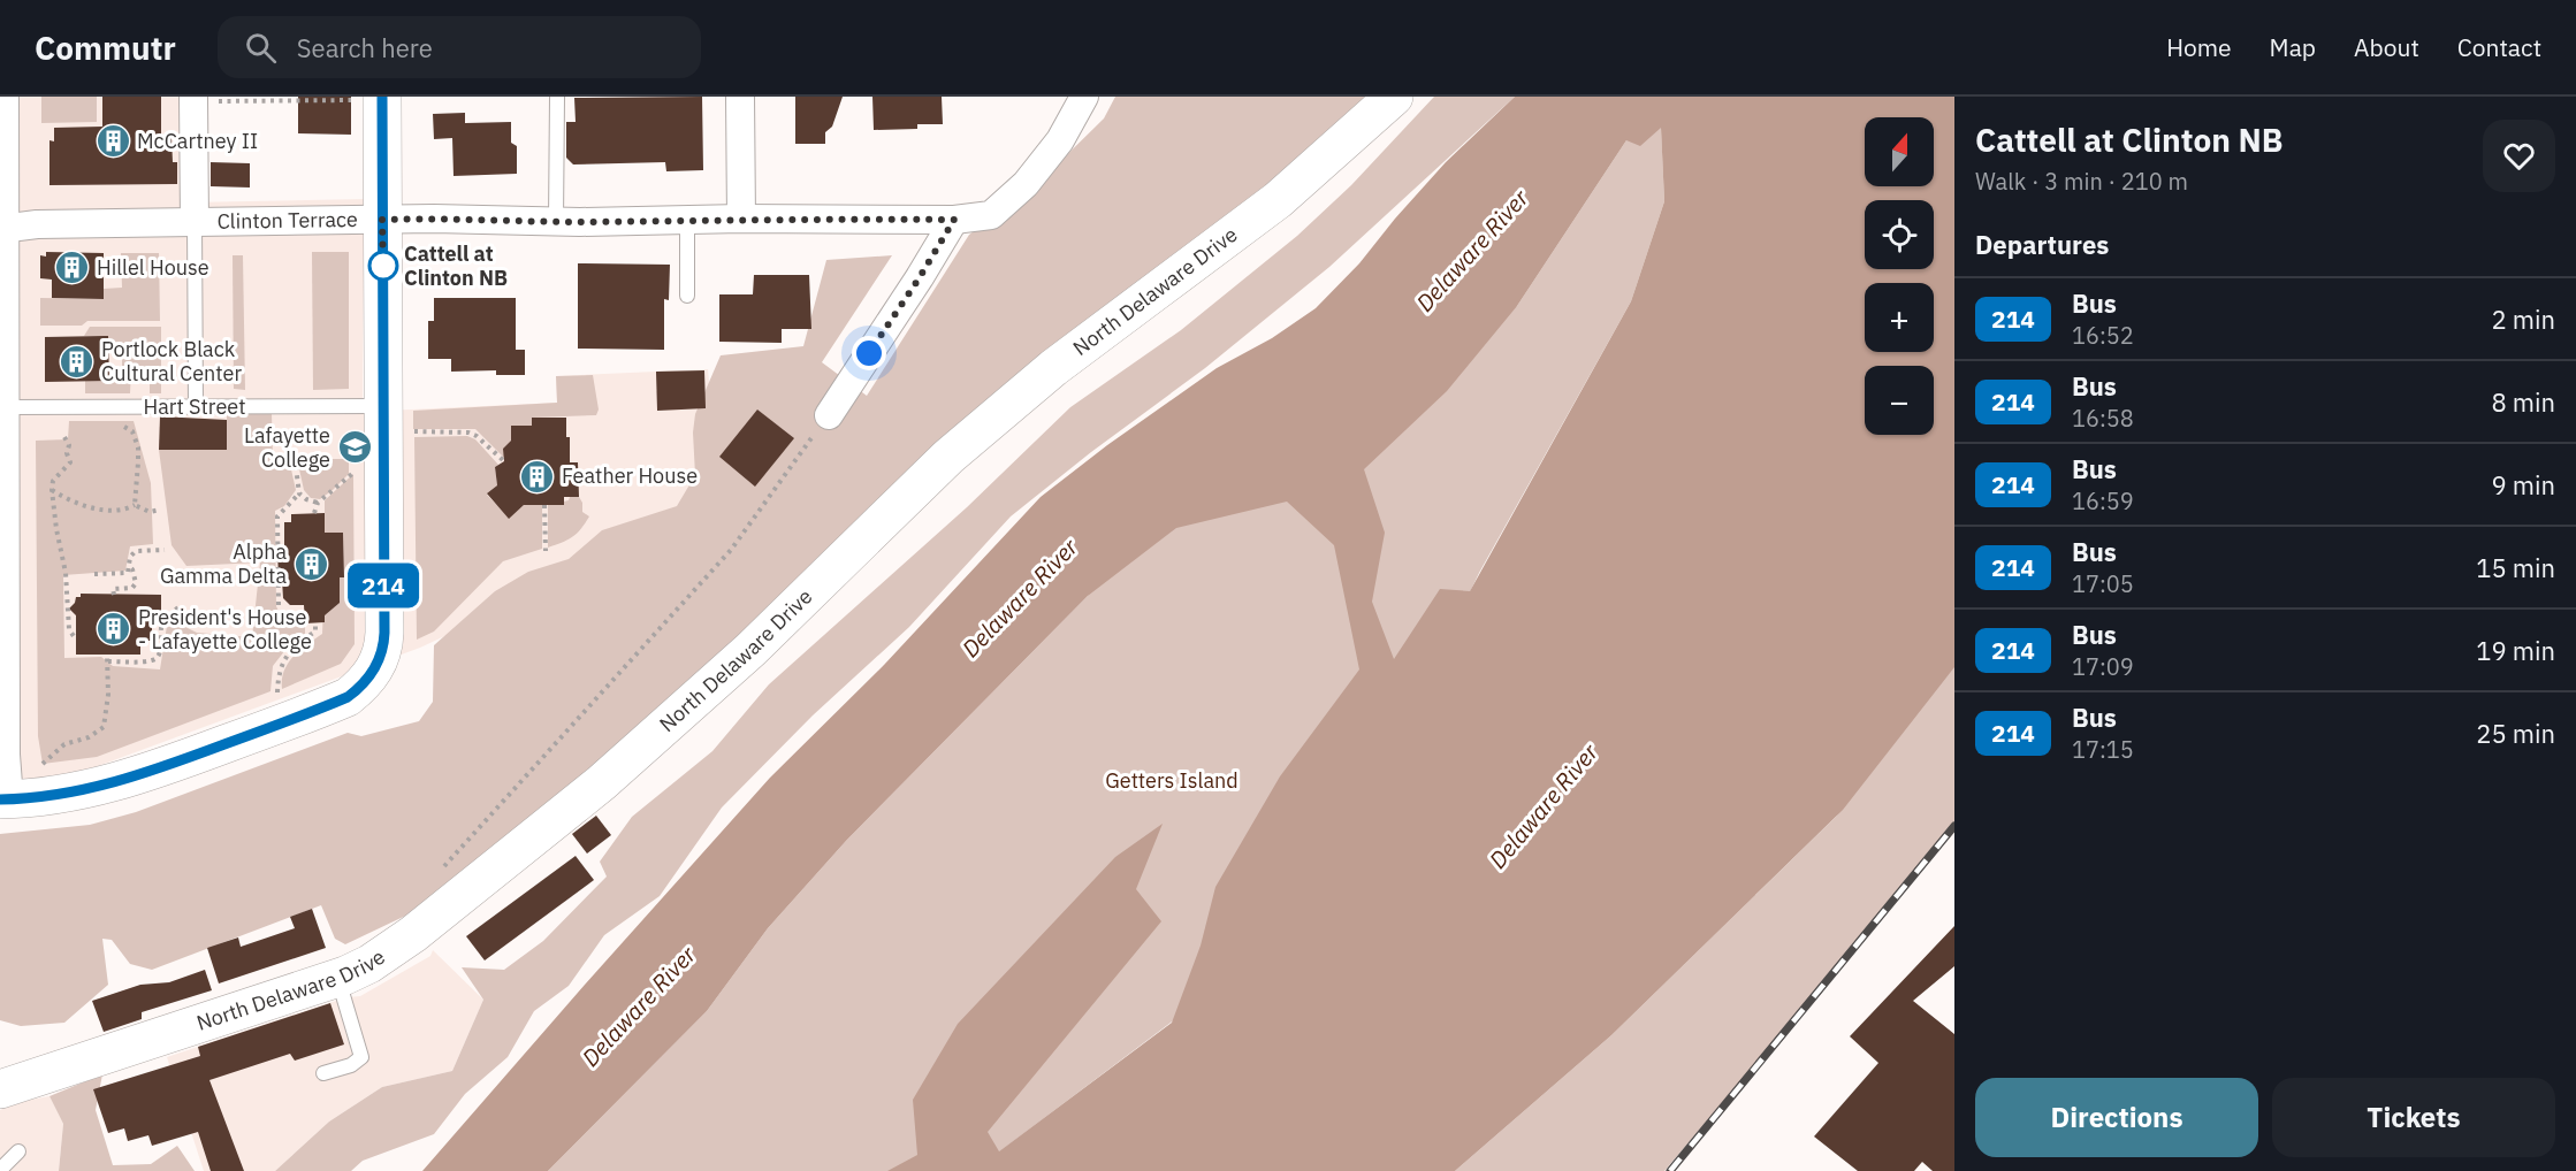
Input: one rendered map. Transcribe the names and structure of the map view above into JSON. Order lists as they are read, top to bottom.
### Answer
{
  "streets": {
    "main road": ["North Delaware Drive"],
    "street": ["Clinton Terrace"],
    "lane": ["Hart Street"]
  },
  "water": ["Delaware River"],
  "parks": ["Getters Island"],
  "places": {
    "building": [
      "McCartney II",
      "Hillel House",
      "Portlock Black Cultural Center",
      "Feather House",
      "Alpha Gamma Delta",
      "President's House - Lafayette College"
    ],
    "other": ["Cattell at Clinton NB"],
    "school or university": ["Lafayette College"]
  },
  "lines": ["bus line 214"],
  "north": "top",
  "page": {
    "header": "Commutr",
    "search": "Search here",
    "nav": [
      "Home",
      "Map",
      "About",
      "Contact"
    ],
    "on_map": "214",
    "heading": [
      ["Cattell at Clinton NB", "Walk · 3 min · 210 m"],
      "Departures"
    ],
    "map_buttons": ["+", "−"],
    "list": [
      {
        "mark": "214",
        "name": "Bus",
        "note": "16:52",
        "value": "2 min"
      },
      {
        "mark": "214",
        "name": "Bus",
        "note": "16:58",
        "value": "8 min"
      },
      {
        "mark": "214",
        "name": "Bus",
        "note": "16:59",
        "value": "9 min"
      },
      {
        "mark": "214",
        "name": "Bus",
        "note": "17:05",
        "value": "15 min"
      },
      {
        "mark": "214",
        "name": "Bus",
        "note": "17:09",
        "value": "19 min"
      },
      {
        "mark": "214",
        "name": "Bus",
        "note": "17:15",
        "value": "25 min"
      }
    ],
    "buttons": ["Directions", "Tickets"]
  }
}
